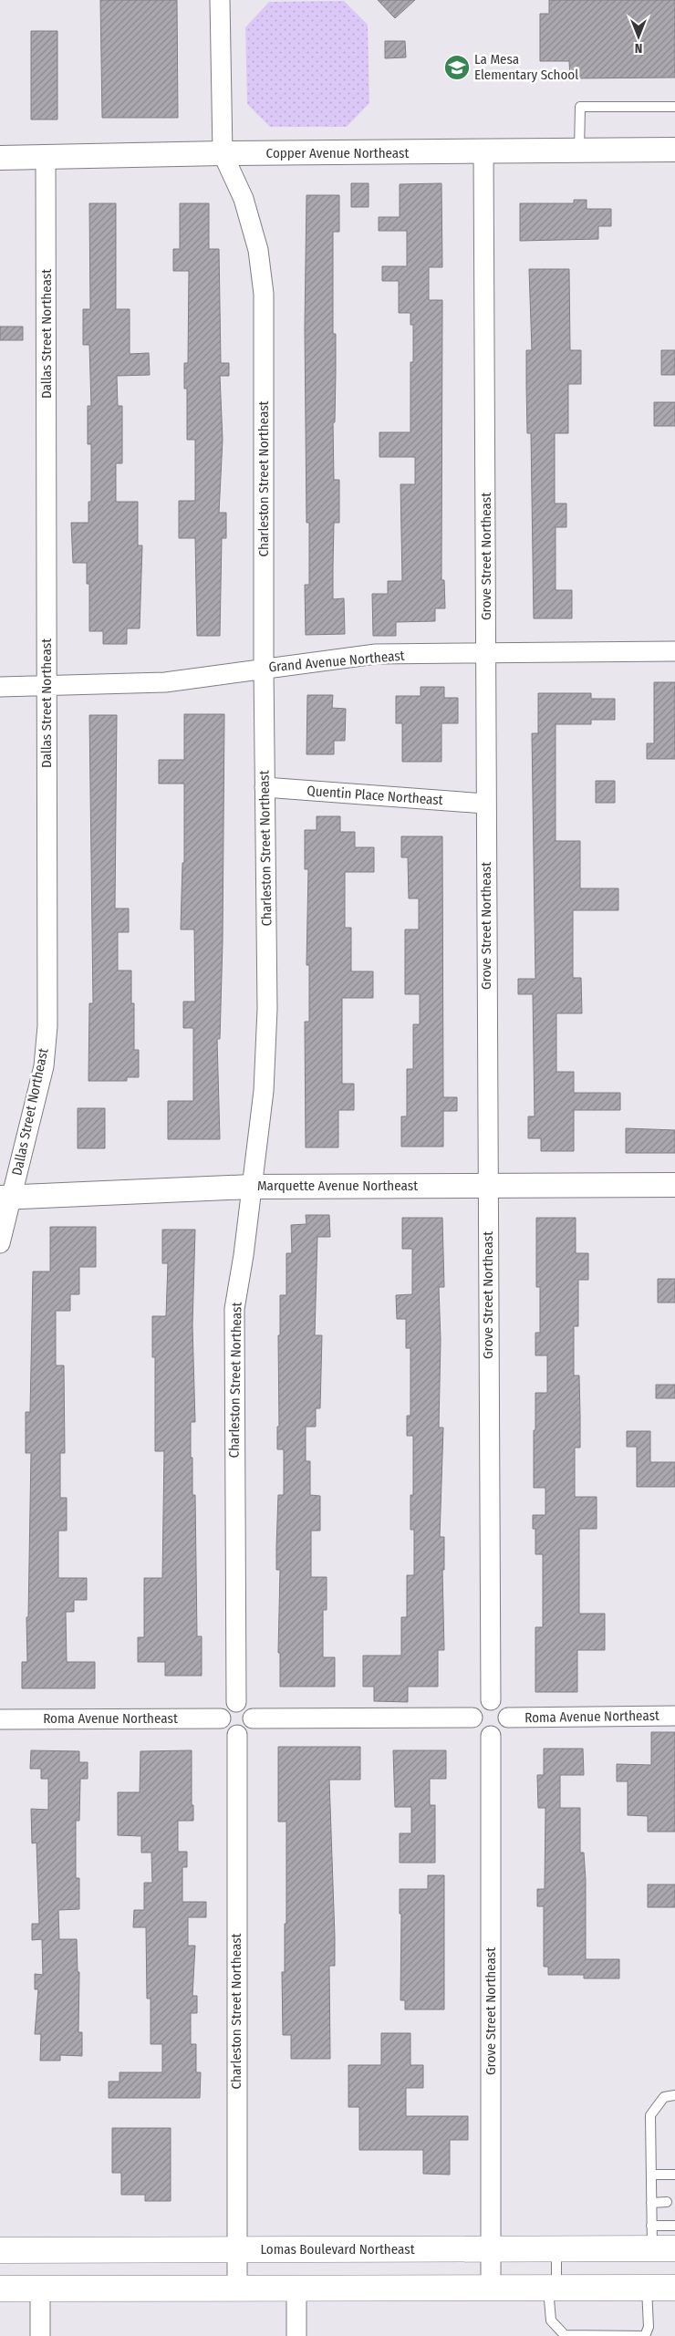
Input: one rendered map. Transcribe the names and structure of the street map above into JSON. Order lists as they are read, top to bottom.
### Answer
{
  "streets": {
    "main road": ["Lomas Boulevard Northeast"],
    "street": [
      "Copper Avenue Northeast",
      "Dallas Street Northeast",
      "Charleston Street Northeast",
      "Grove Street Northeast",
      "Grand Avenue Northeast",
      "Quentin Place Northeast",
      "Marquette Avenue Northeast",
      "Roma Avenue Northeast"
    ]
  },
  "crossings": [
    ["Copper Avenue Northeast", "Dallas Street Northeast"],
    ["Copper Avenue Northeast", "Charleston Street Northeast"],
    ["Copper Avenue Northeast", "Grove Street Northeast"],
    ["Dallas Street Northeast", "Grand Avenue Northeast"],
    ["Dallas Street Northeast", "Marquette Avenue Northeast"],
    ["Charleston Street Northeast", "Grand Avenue Northeast"],
    ["Charleston Street Northeast", "Quentin Place Northeast"],
    ["Charleston Street Northeast", "Marquette Avenue Northeast"],
    ["Charleston Street Northeast", "Roma Avenue Northeast"],
    ["Charleston Street Northeast", "Lomas Boulevard Northeast"],
    ["Grove Street Northeast", "Grand Avenue Northeast"],
    ["Grove Street Northeast", "Quentin Place Northeast"],
    ["Grove Street Northeast", "Marquette Avenue Northeast"],
    ["Grove Street Northeast", "Roma Avenue Northeast"],
    ["Grove Street Northeast", "Lomas Boulevard Northeast"]
  ],
  "places": {
    "school or university": ["La Mesa Elementary School"]
  },
  "north": "bottom"
}
